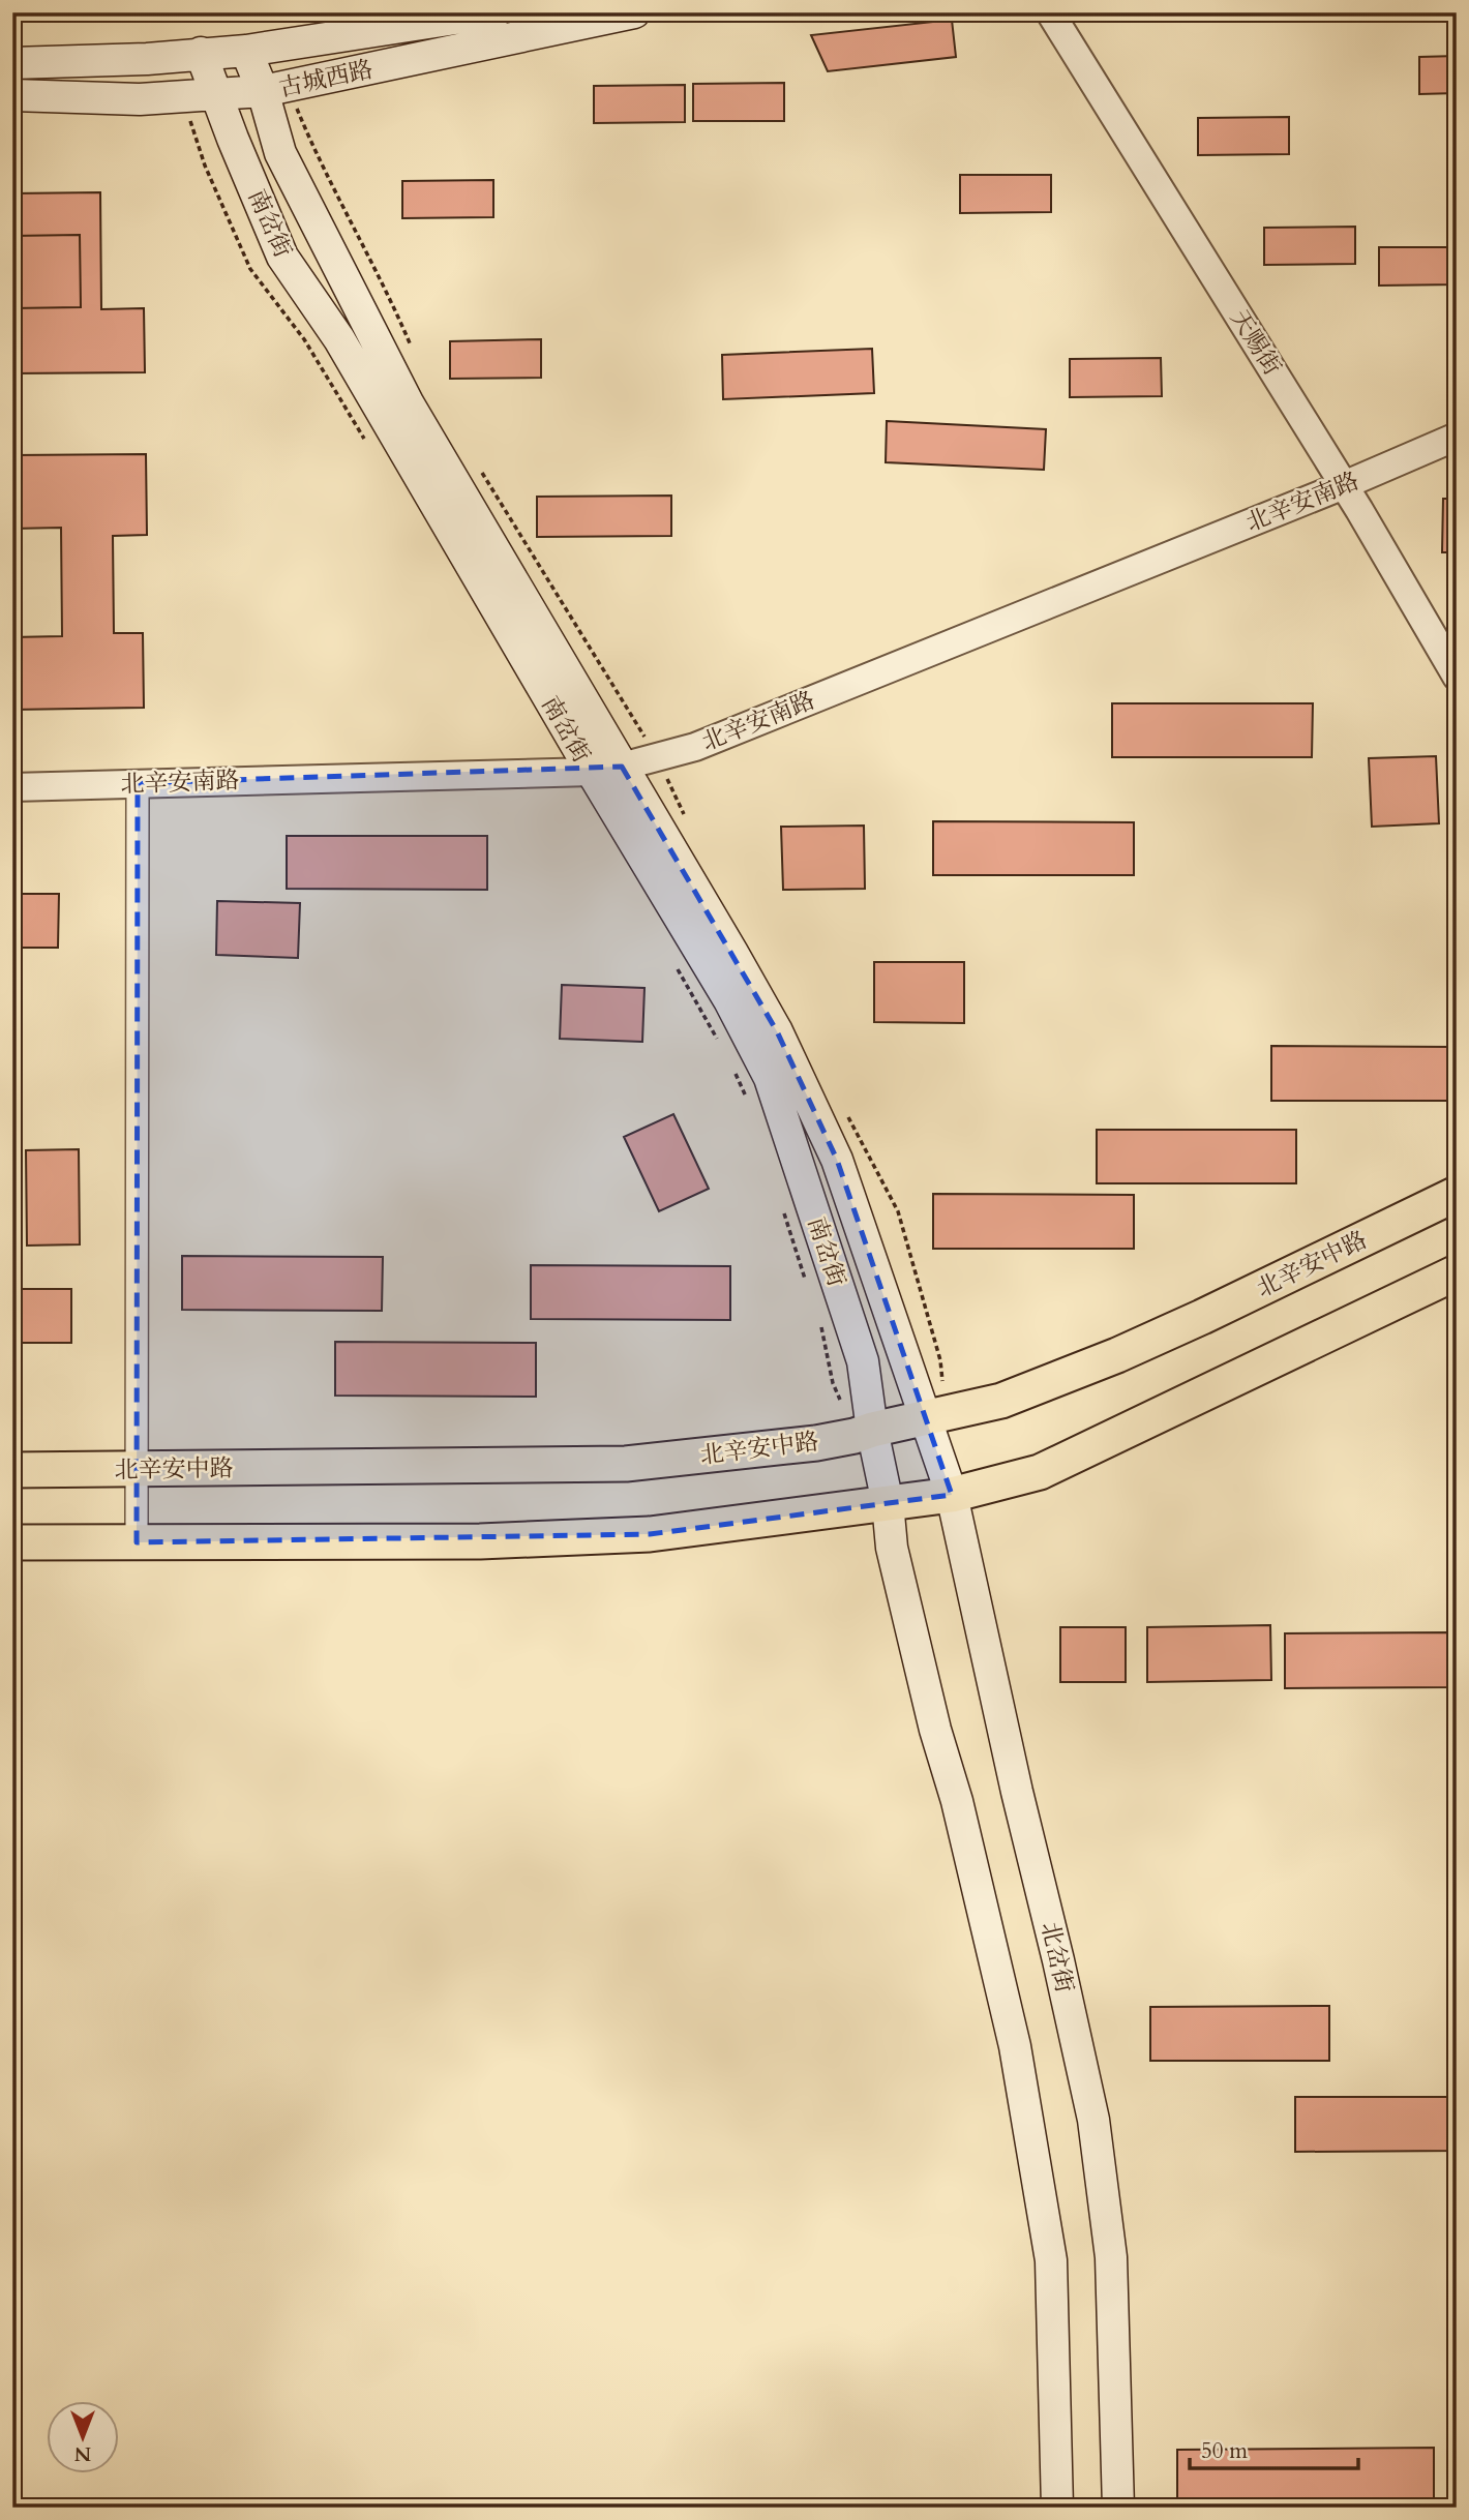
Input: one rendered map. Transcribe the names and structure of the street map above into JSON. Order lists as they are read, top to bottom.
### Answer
{
  "streets": {
    "main road": [
      "古城西路",
      "南岔街",
      "北辛安中路",
      "北岔街"
    ],
    "street": ["天赐街", "北辛安南路"]
  },
  "crossings": [
    ["古城西路", "南岔街"],
    ["南岔街", "北辛安南路"],
    ["南岔街", "北辛安中路"],
    ["南岔街", "北岔街"],
    ["天赐街", "北辛安南路"],
    ["北辛安中路", "北岔街"]
  ],
  "scale_bar": "50 m",
  "north": "bottom"
}
